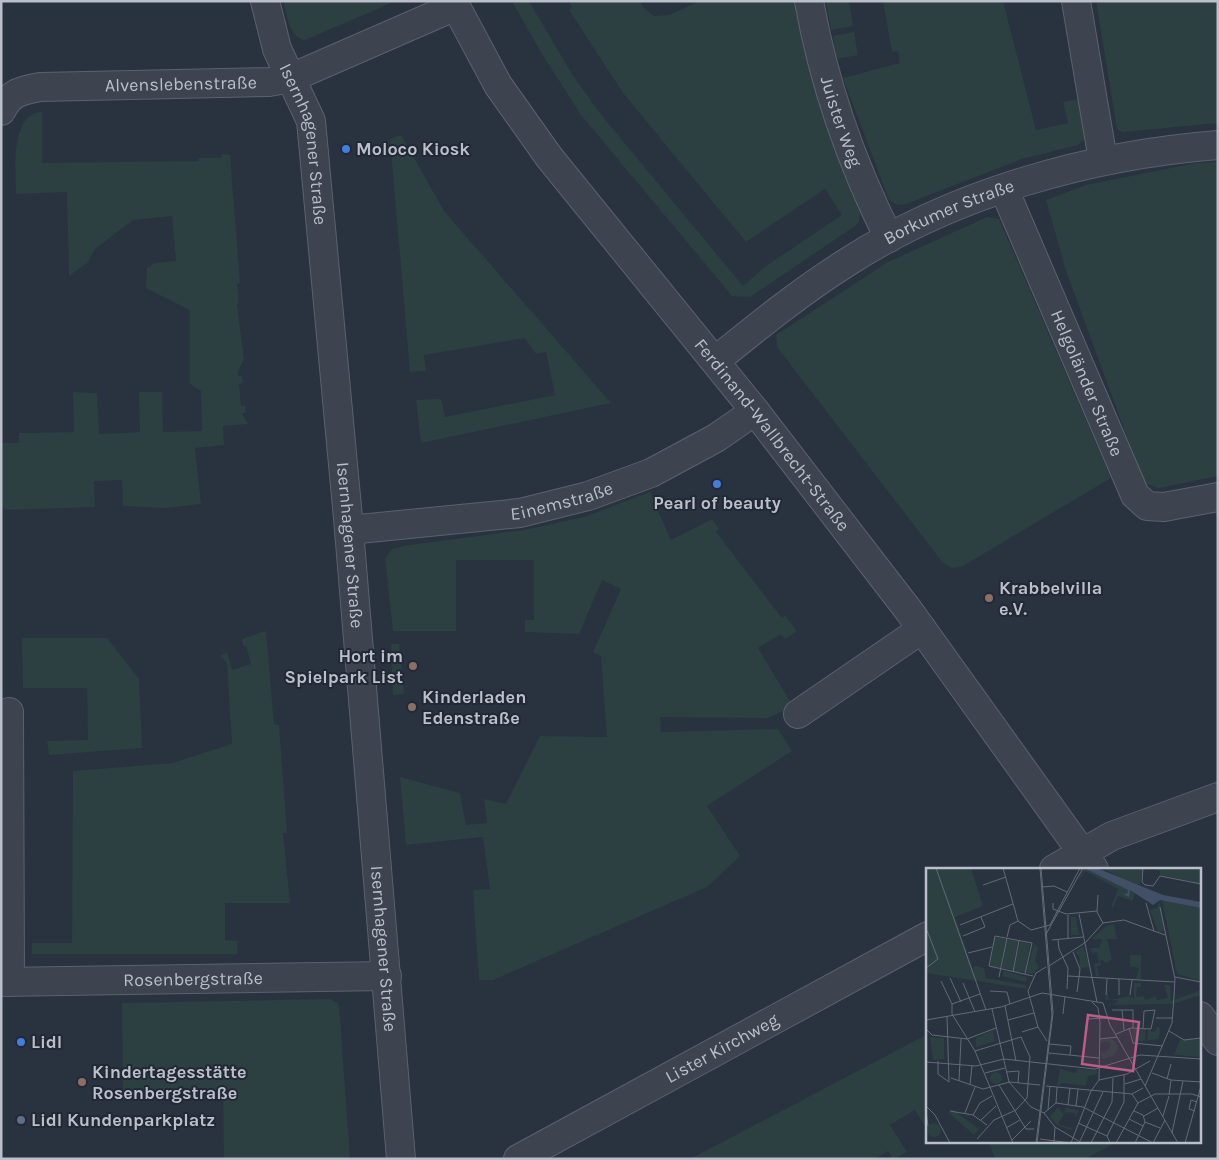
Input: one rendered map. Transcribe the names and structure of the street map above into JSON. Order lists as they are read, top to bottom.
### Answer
{
  "streets": {
    "street": [
      "Alvenslebenstraße",
      "Juister Weg",
      "Isernhagener Straße",
      "Borkumer Straße",
      "Helgoländer Straße",
      "Ferdinand-Wallbrecht-Straße",
      "Einemstraße",
      "Rosenbergstraße",
      "Lister Kirchweg"
    ]
  },
  "crossings": [
    ["Alvenslebenstraße", "Isernhagener Straße"],
    ["Alvenslebenstraße", "Ferdinand-Wallbrecht-Straße"],
    ["Juister Weg", "Borkumer Straße"],
    ["Isernhagener Straße", "Einemstraße"],
    ["Isernhagener Straße", "Rosenbergstraße"],
    ["Borkumer Straße", "Helgoländer Straße"],
    ["Borkumer Straße", "Ferdinand-Wallbrecht-Straße"],
    ["Ferdinand-Wallbrecht-Straße", "Einemstraße"]
  ],
  "places": [
    "Moloco Kiosk",
    "Pearl of beauty",
    "Krabbelvilla e.V.",
    "Hort im Spielpark List",
    "Kinderladen Edenstraße",
    "Lidl",
    "Kindertagesstätte Rosenbergstraße",
    "Lidl Kundenparkplatz"
  ]
}
